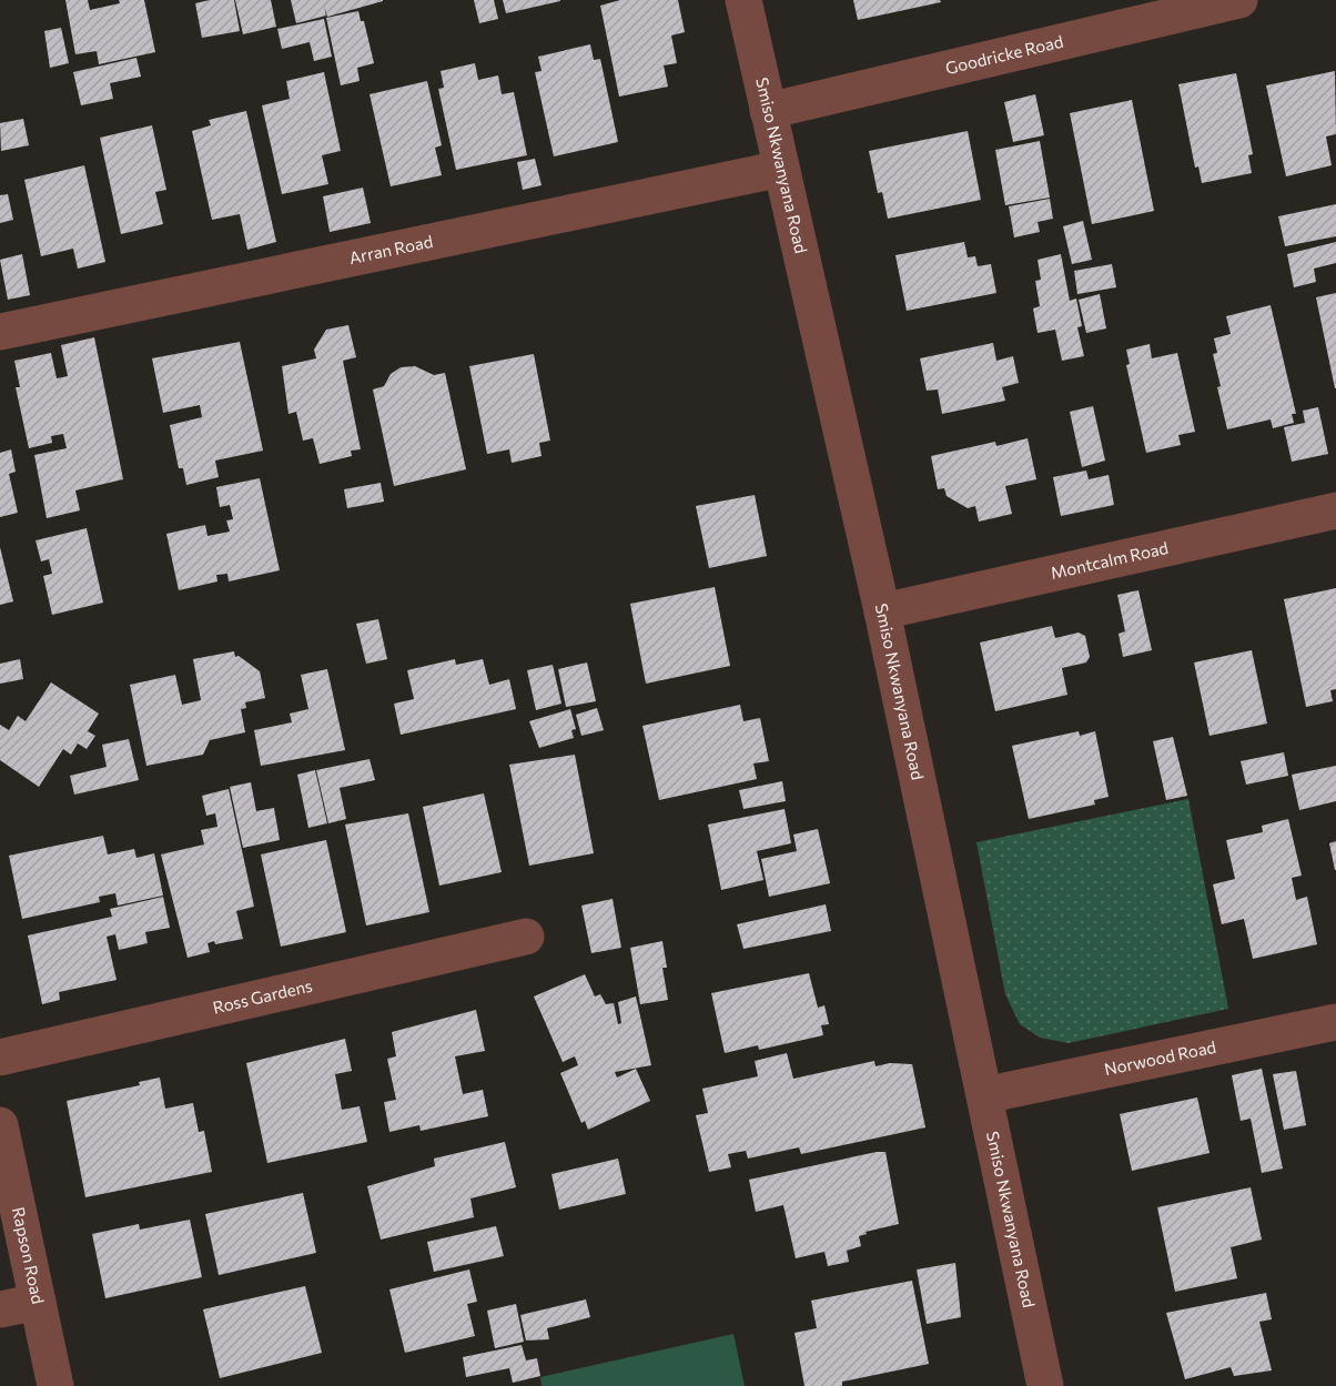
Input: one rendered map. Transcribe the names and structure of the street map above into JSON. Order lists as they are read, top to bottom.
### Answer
{
  "streets": {
    "street": [
      "Goodricke Road",
      "Smiso Nkwanyana Road",
      "Arran Road",
      "Montcalm Road",
      "Ross Gardens",
      "Norwood Road",
      "Rapson Road"
    ]
  },
  "crossings": [
    ["Goodricke Road", "Smiso Nkwanyana Road"],
    ["Smiso Nkwanyana Road", "Arran Road"],
    ["Smiso Nkwanyana Road", "Montcalm Road"],
    ["Smiso Nkwanyana Road", "Norwood Road"]
  ]
}
